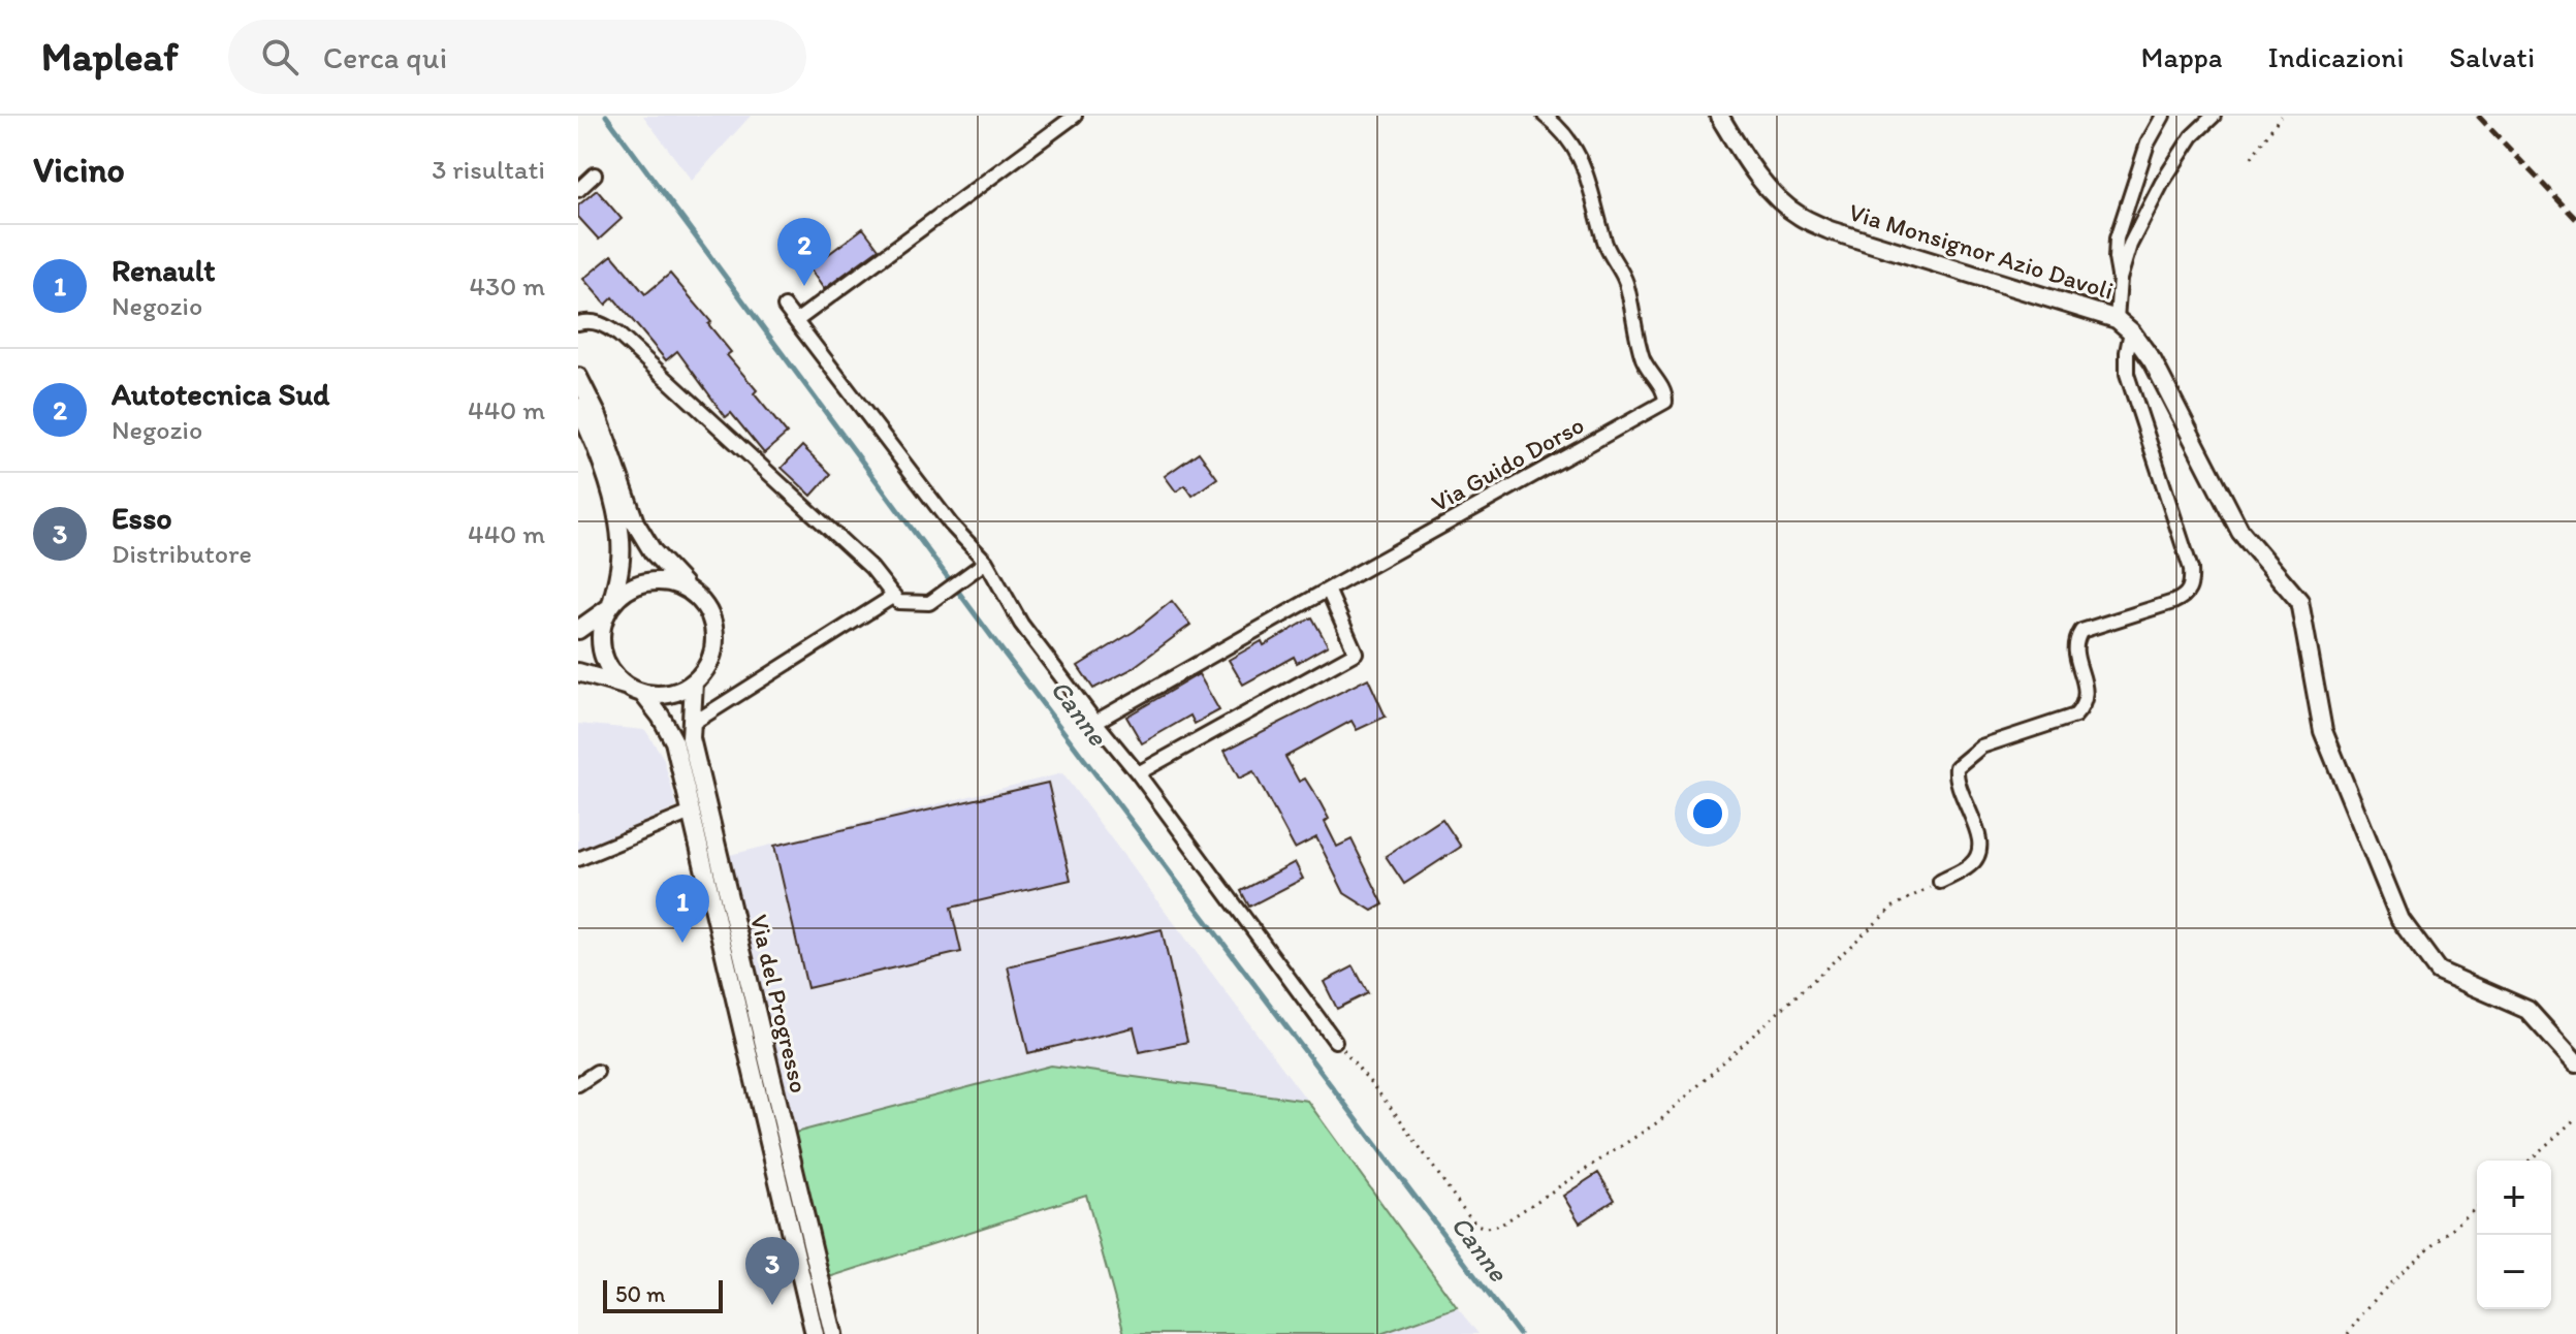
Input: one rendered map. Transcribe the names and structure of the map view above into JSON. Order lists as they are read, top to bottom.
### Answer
{
  "streets": {
    "street": ["Via Monsignor Azio Davoli", "Via Guido Dorso", "Via del Progresso"]
  },
  "water": ["Canne"],
  "scale_bar": "50 m",
  "page": {
    "header": "Mapleaf",
    "search": "Cerca qui",
    "nav": ["Mappa", "Indicazioni", "Salvati"],
    "heading": ["Vicino", "3 risultati"],
    "pins": ["2", "1", "3"],
    "list": [
      {
        "mark": "1",
        "name": "Renault",
        "note": "Negozio",
        "value": "430 m"
      },
      {
        "mark": "2",
        "name": "Autotecnica Sud",
        "note": "Negozio",
        "value": "440 m"
      },
      {
        "mark": "3",
        "name": "Esso",
        "note": "Distributore",
        "value": "440 m"
      }
    ],
    "map_buttons": ["+", "−"],
    "scale": "50 m"
  }
}
